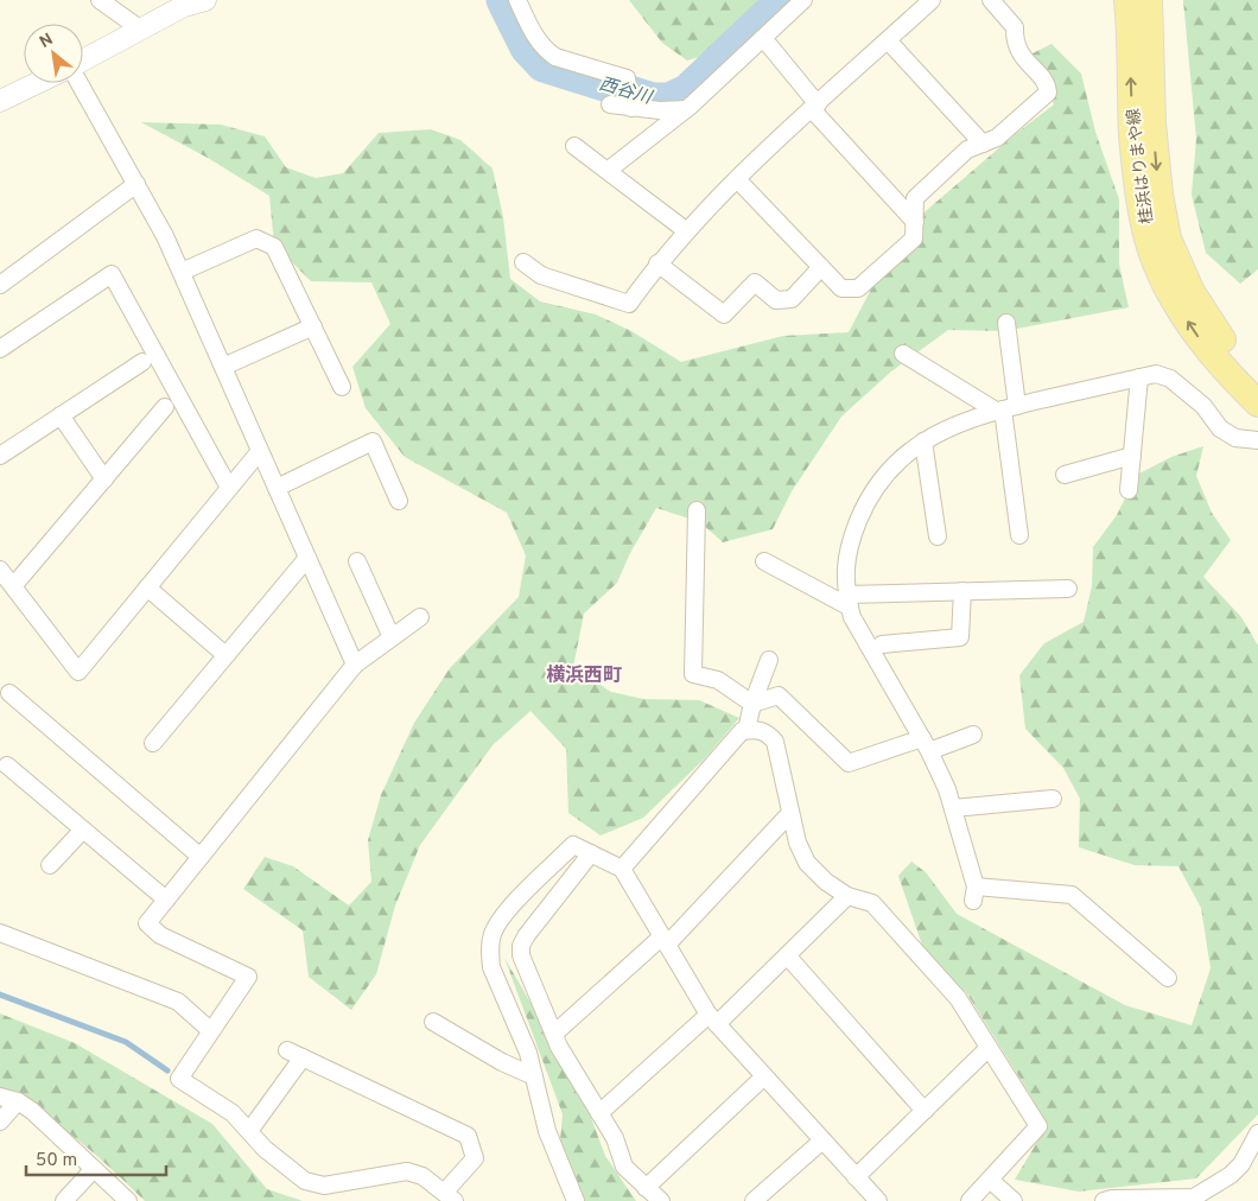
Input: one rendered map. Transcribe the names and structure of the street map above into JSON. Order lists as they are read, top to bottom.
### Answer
{
  "streets": {
    "main road": ["桂浜はりまや線"]
  },
  "districts": ["横浜西町"],
  "water": ["西谷川"],
  "scale_bar": "50 m",
  "north": "top left"
}
